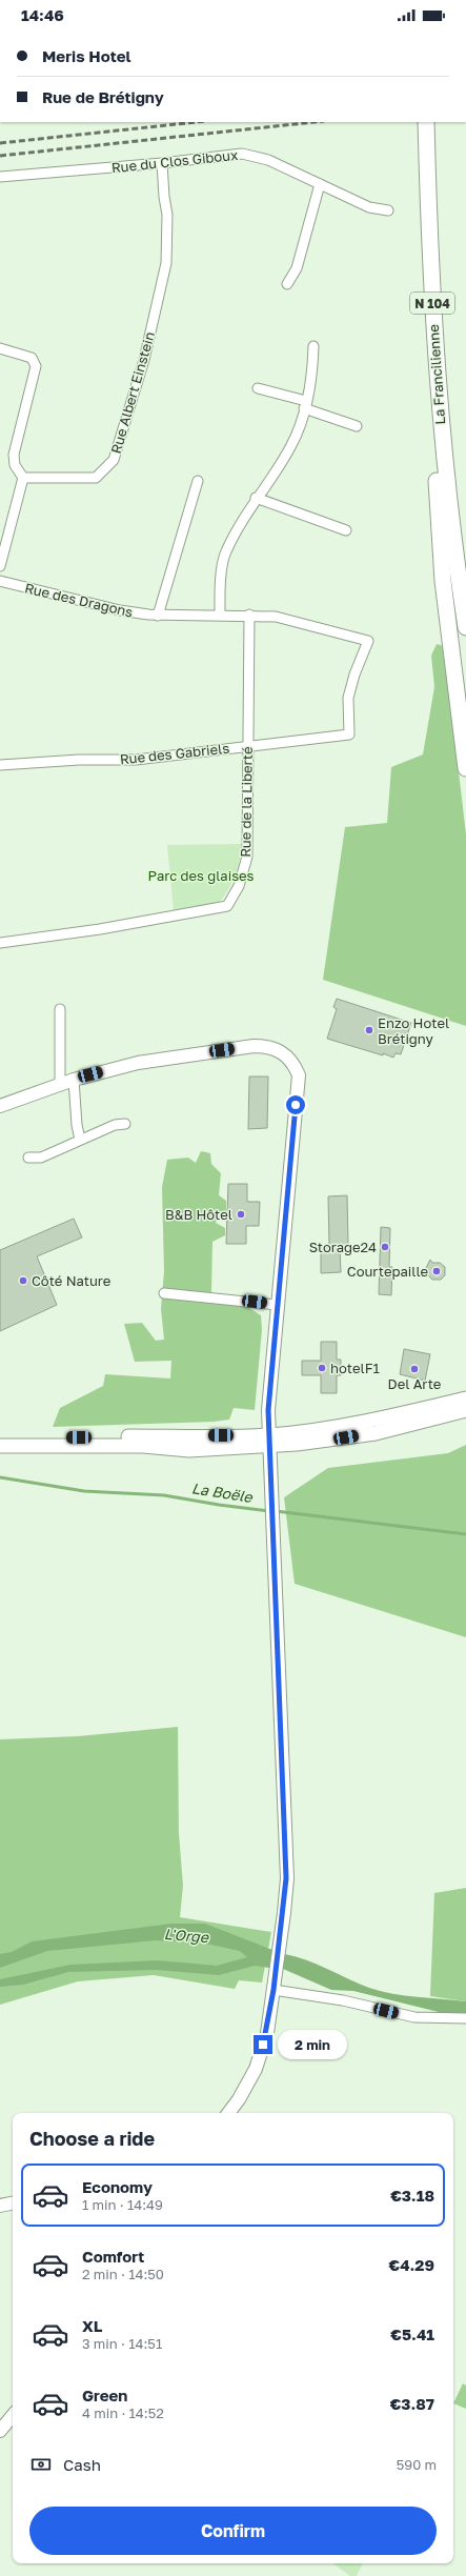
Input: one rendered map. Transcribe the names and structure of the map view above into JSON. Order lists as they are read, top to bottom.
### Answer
{
  "streets": {
    "highway": ["N 104", "La Francilienne"],
    "street": [
      "Rue du Clos Giboux",
      "Rue Albert Einstein",
      "Rue des Dragons",
      "Rue des Gabriels",
      "Rue de la Liberté"
    ]
  },
  "crossings": [
    ["Rue du Clos Giboux", "Rue Albert Einstein"],
    ["Rue des Dragons", "Rue des Gabriels"],
    ["Rue des Dragons", "Rue de la Liberté"],
    ["Rue des Gabriels", "Rue de la Liberté"]
  ],
  "water": ["La Boële", "L'Orge"],
  "parks": ["Parc des glaises"],
  "places": [
    "Enzo Hotel Brétigny",
    "B&B Hôtel",
    "Storage24",
    "Courtepaille",
    "Côté Nature",
    "hotelF1",
    "Del Arte"
  ],
  "page": {
    "status": "14:46",
    "banner": ["Meris Hotel", "Rue de Brétigny"],
    "bubble": "2 min",
    "heading": "Choose a ride",
    "list": [
      {
        "name": "Economy",
        "note": "1 min · 14:49",
        "value": "€3.18"
      },
      {
        "name": "Comfort",
        "note": "2 min · 14:50",
        "value": "€4.29"
      },
      {
        "name": "XL",
        "note": "3 min · 14:51",
        "value": "€5.41"
      },
      {
        "name": "Green",
        "note": "4 min · 14:52",
        "value": "€3.87"
      }
    ],
    "pay": ["Cash", "590 m"],
    "buttons": "Confirm"
  }
}
